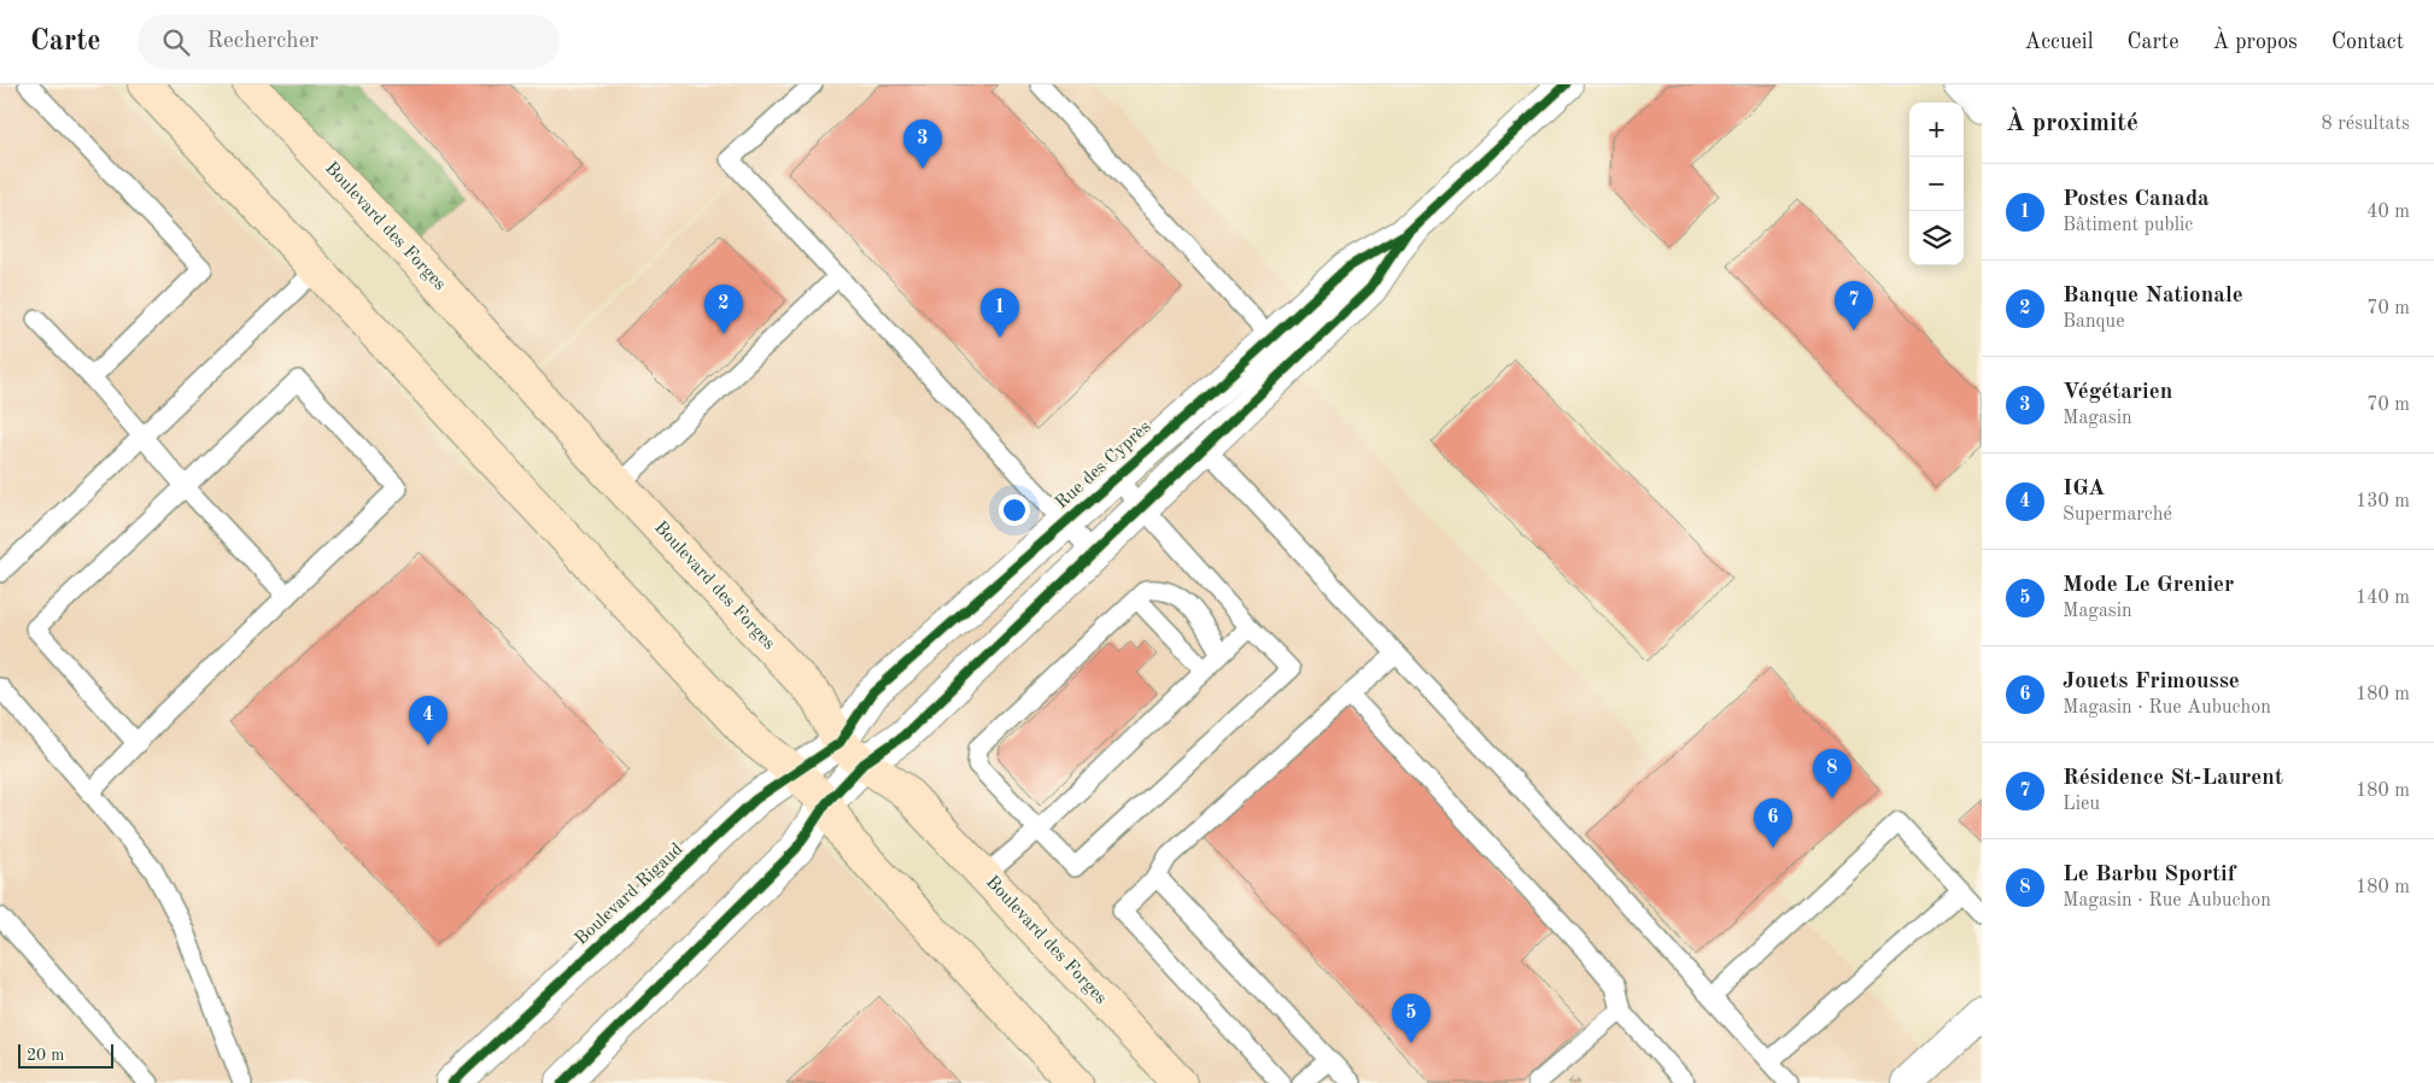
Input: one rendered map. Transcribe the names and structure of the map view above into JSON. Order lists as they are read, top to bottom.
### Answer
{
  "streets": {
    "main road": ["Boulevard des Forges"],
    "street": ["Rue des Cyprès", "Boulevard Rigaud"]
  },
  "crossings": [
    ["Boulevard des Forges", "Rue des Cyprès"],
    ["Boulevard des Forges", "Boulevard Rigaud"],
    ["Rue des Cyprès", "Boulevard Rigaud"]
  ],
  "scale_bar": "20 m",
  "page": {
    "header": "Carte",
    "search": "Rechercher",
    "nav": [
      "Accueil",
      "Carte",
      "À propos",
      "Contact"
    ],
    "heading": ["À proximité", "8 résultats"],
    "map_buttons": ["+", "−"],
    "pins": [
      "3",
      "7",
      "2",
      "1",
      "4",
      "8",
      "6",
      "5"
    ],
    "list": [
      {
        "mark": "1",
        "name": "Postes Canada",
        "note": "Bâtiment public",
        "value": "40 m"
      },
      {
        "mark": "2",
        "name": "Banque Nationale",
        "note": "Banque",
        "value": "70 m"
      },
      {
        "mark": "3",
        "name": "Végétarien",
        "note": "Magasin",
        "value": "70 m"
      },
      {
        "mark": "4",
        "name": "IGA",
        "note": "Supermarché",
        "value": "130 m"
      },
      {
        "mark": "5",
        "name": "Mode Le Grenier",
        "note": "Magasin",
        "value": "140 m"
      },
      {
        "mark": "6",
        "name": "Jouets Frimousse",
        "note": "Magasin · Rue Aubuchon",
        "value": "180 m"
      },
      {
        "mark": "7",
        "name": "Résidence St-Laurent",
        "note": "Lieu",
        "value": "180 m"
      },
      {
        "mark": "8",
        "name": "Le Barbu Sportif",
        "note": "Magasin · Rue Aubuchon",
        "value": "180 m"
      }
    ],
    "scale": "20 m"
  }
}
